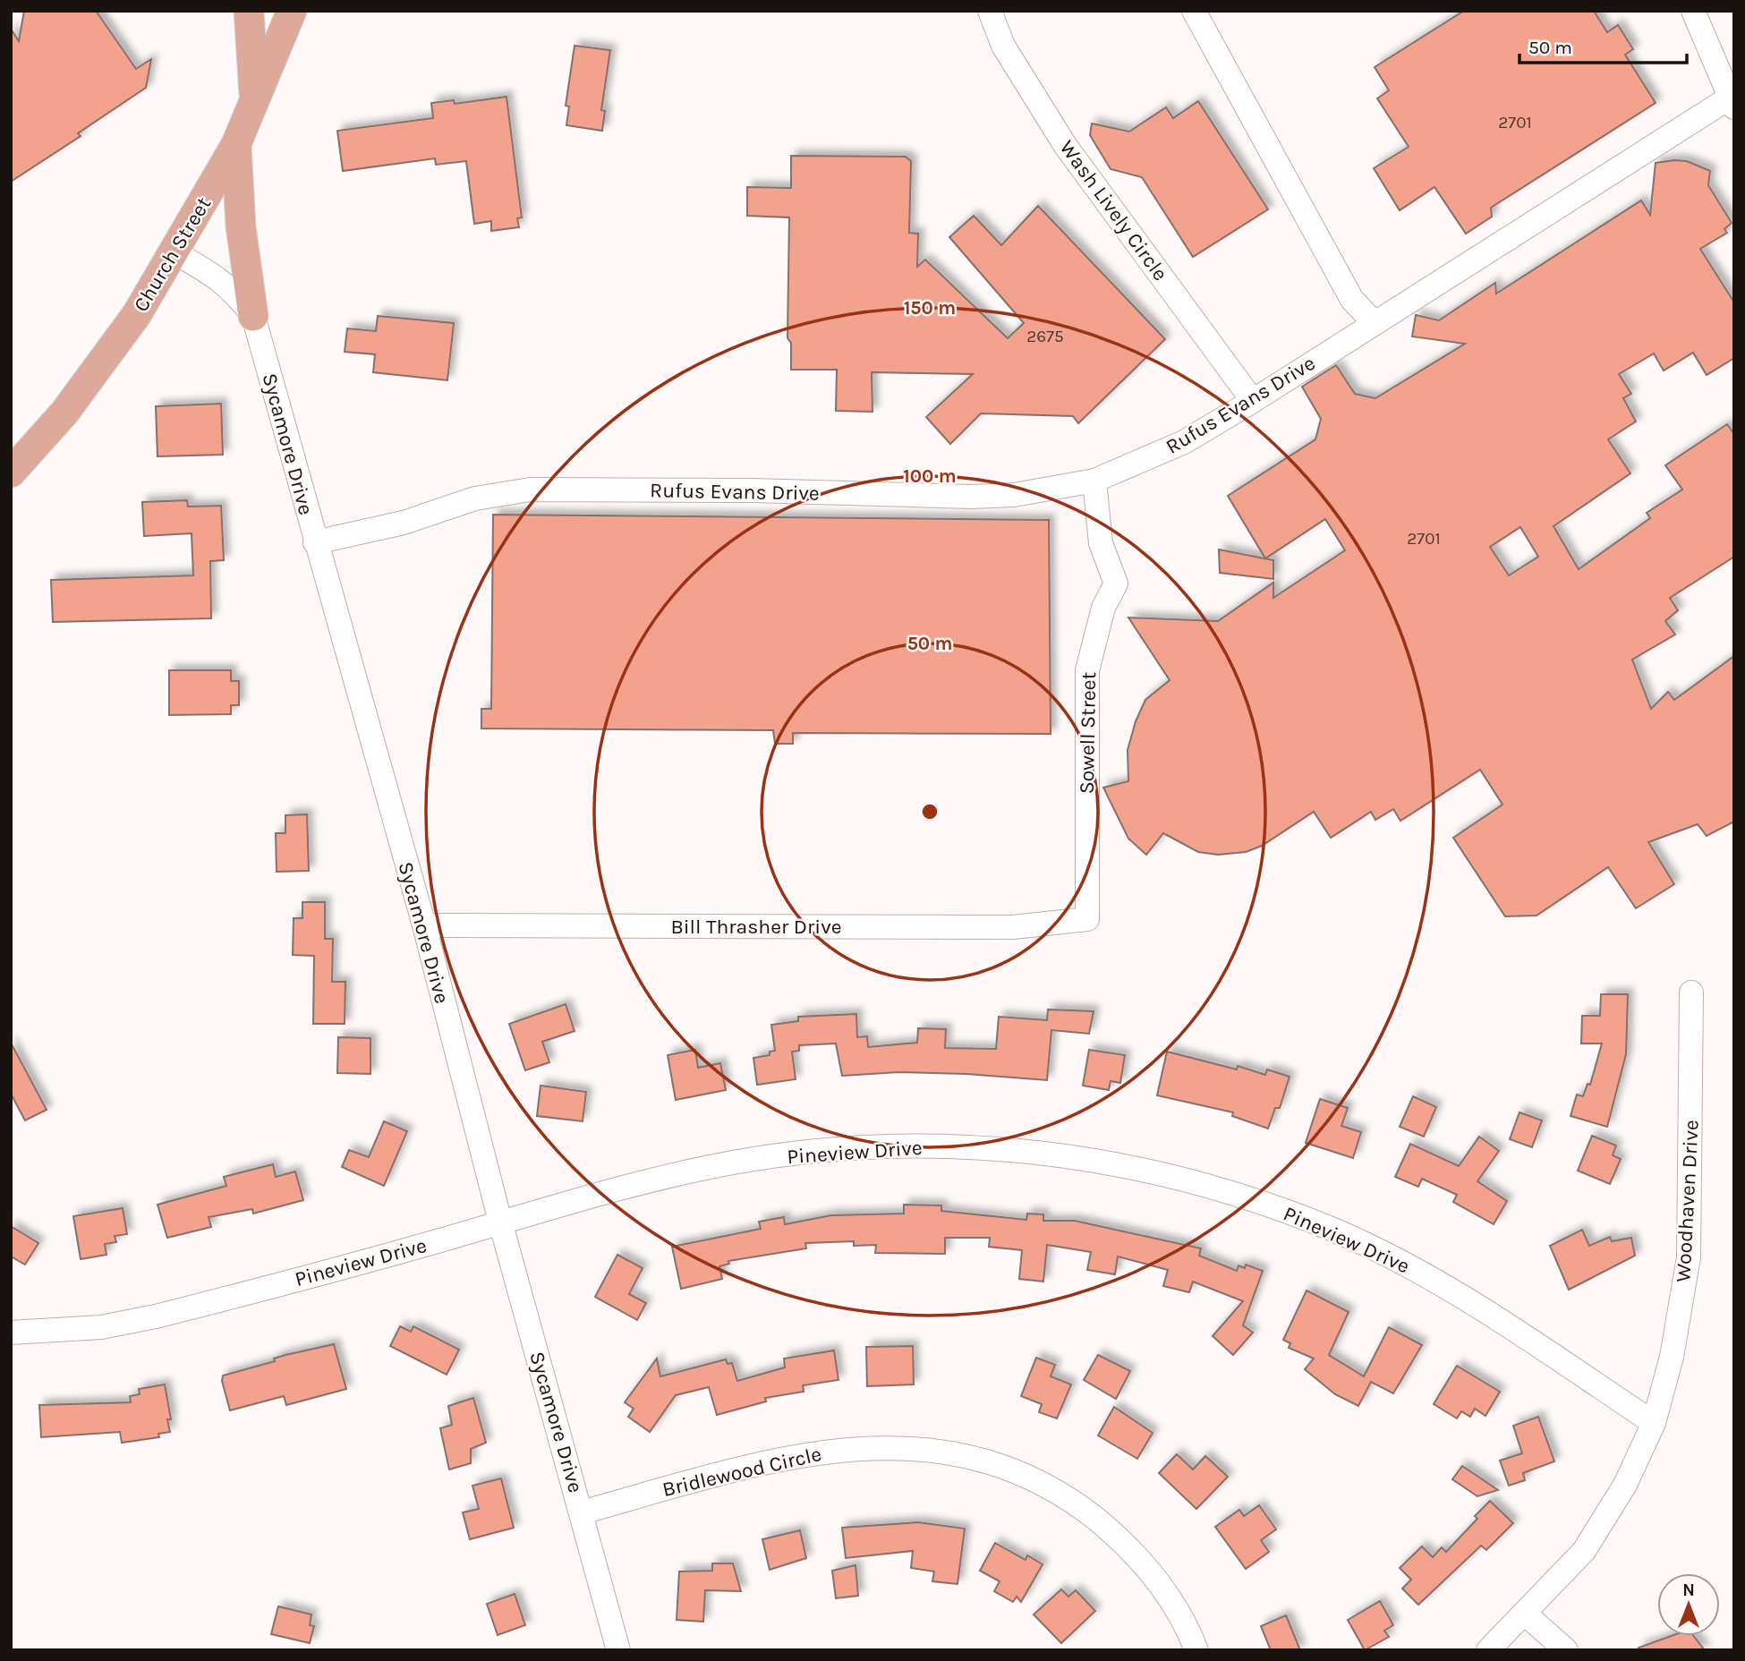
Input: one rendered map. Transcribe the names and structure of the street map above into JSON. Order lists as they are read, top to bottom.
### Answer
{
  "streets": {
    "main road": ["Church Street"],
    "street": [
      "Wash Lively Circle",
      "Rufus Evans Drive",
      "Sycamore Drive",
      "Sowell Street",
      "Bill Thrasher Drive",
      "Pineview Drive",
      "Woodhaven Drive",
      "Bridlewood Circle"
    ]
  },
  "crossings": [
    ["Wash Lively Circle", "Rufus Evans Drive"],
    ["Church Street", "Sycamore Drive"],
    ["Rufus Evans Drive", "Sycamore Drive"],
    ["Rufus Evans Drive", "Sowell Street"],
    ["Sycamore Drive", "Bill Thrasher Drive"],
    ["Sycamore Drive", "Pineview Drive"],
    ["Sycamore Drive", "Bridlewood Circle"],
    ["Sowell Street", "Bill Thrasher Drive"],
    ["Pineview Drive", "Woodhaven Drive"]
  ],
  "house_numbers": ["2701", "2675", "2701"],
  "scale_bar": "50 m",
  "north": "top",
  "rings": ["150 m", "100 m", "50 m"]
}
